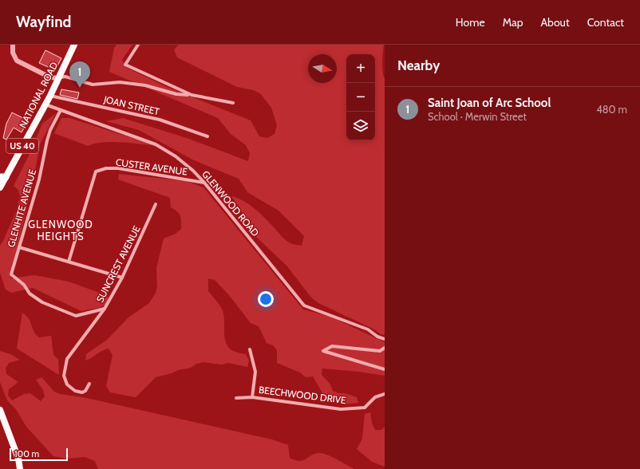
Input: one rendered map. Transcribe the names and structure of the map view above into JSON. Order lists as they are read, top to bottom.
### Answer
{
  "streets": {
    "main road": ["NATIONAL ROAD", "US 40"],
    "street": [
      "JOAN STREET",
      "CUSTER AVENUE",
      "GLENWOOD ROAD",
      "GLENHITE AVENUE",
      "SUNCREST AVENUE",
      "BEECHWOOD DRIVE"
    ]
  },
  "crossings": [
    ["NATIONAL ROAD", "JOAN STREET"],
    ["NATIONAL ROAD", "GLENWOOD ROAD"],
    ["CUSTER AVENUE", "GLENWOOD ROAD"],
    ["GLENWOOD ROAD", "GLENHITE AVENUE"],
    ["GLENHITE AVENUE", "SUNCREST AVENUE"]
  ],
  "districts": ["GLENWOOD HEIGHTS"],
  "scale_bar": "100 m",
  "north": "right",
  "page": {
    "header": "Wayfind",
    "nav": [
      "Home",
      "Map",
      "About",
      "Contact"
    ],
    "heading": "Nearby",
    "map_buttons": ["+", "−"],
    "pins": "1",
    "list": [
      {
        "mark": "1",
        "name": "Saint Joan of Arc School",
        "note": "School · Merwin Street",
        "value": "480 m"
      }
    ],
    "scale": "100 m"
  }
}
